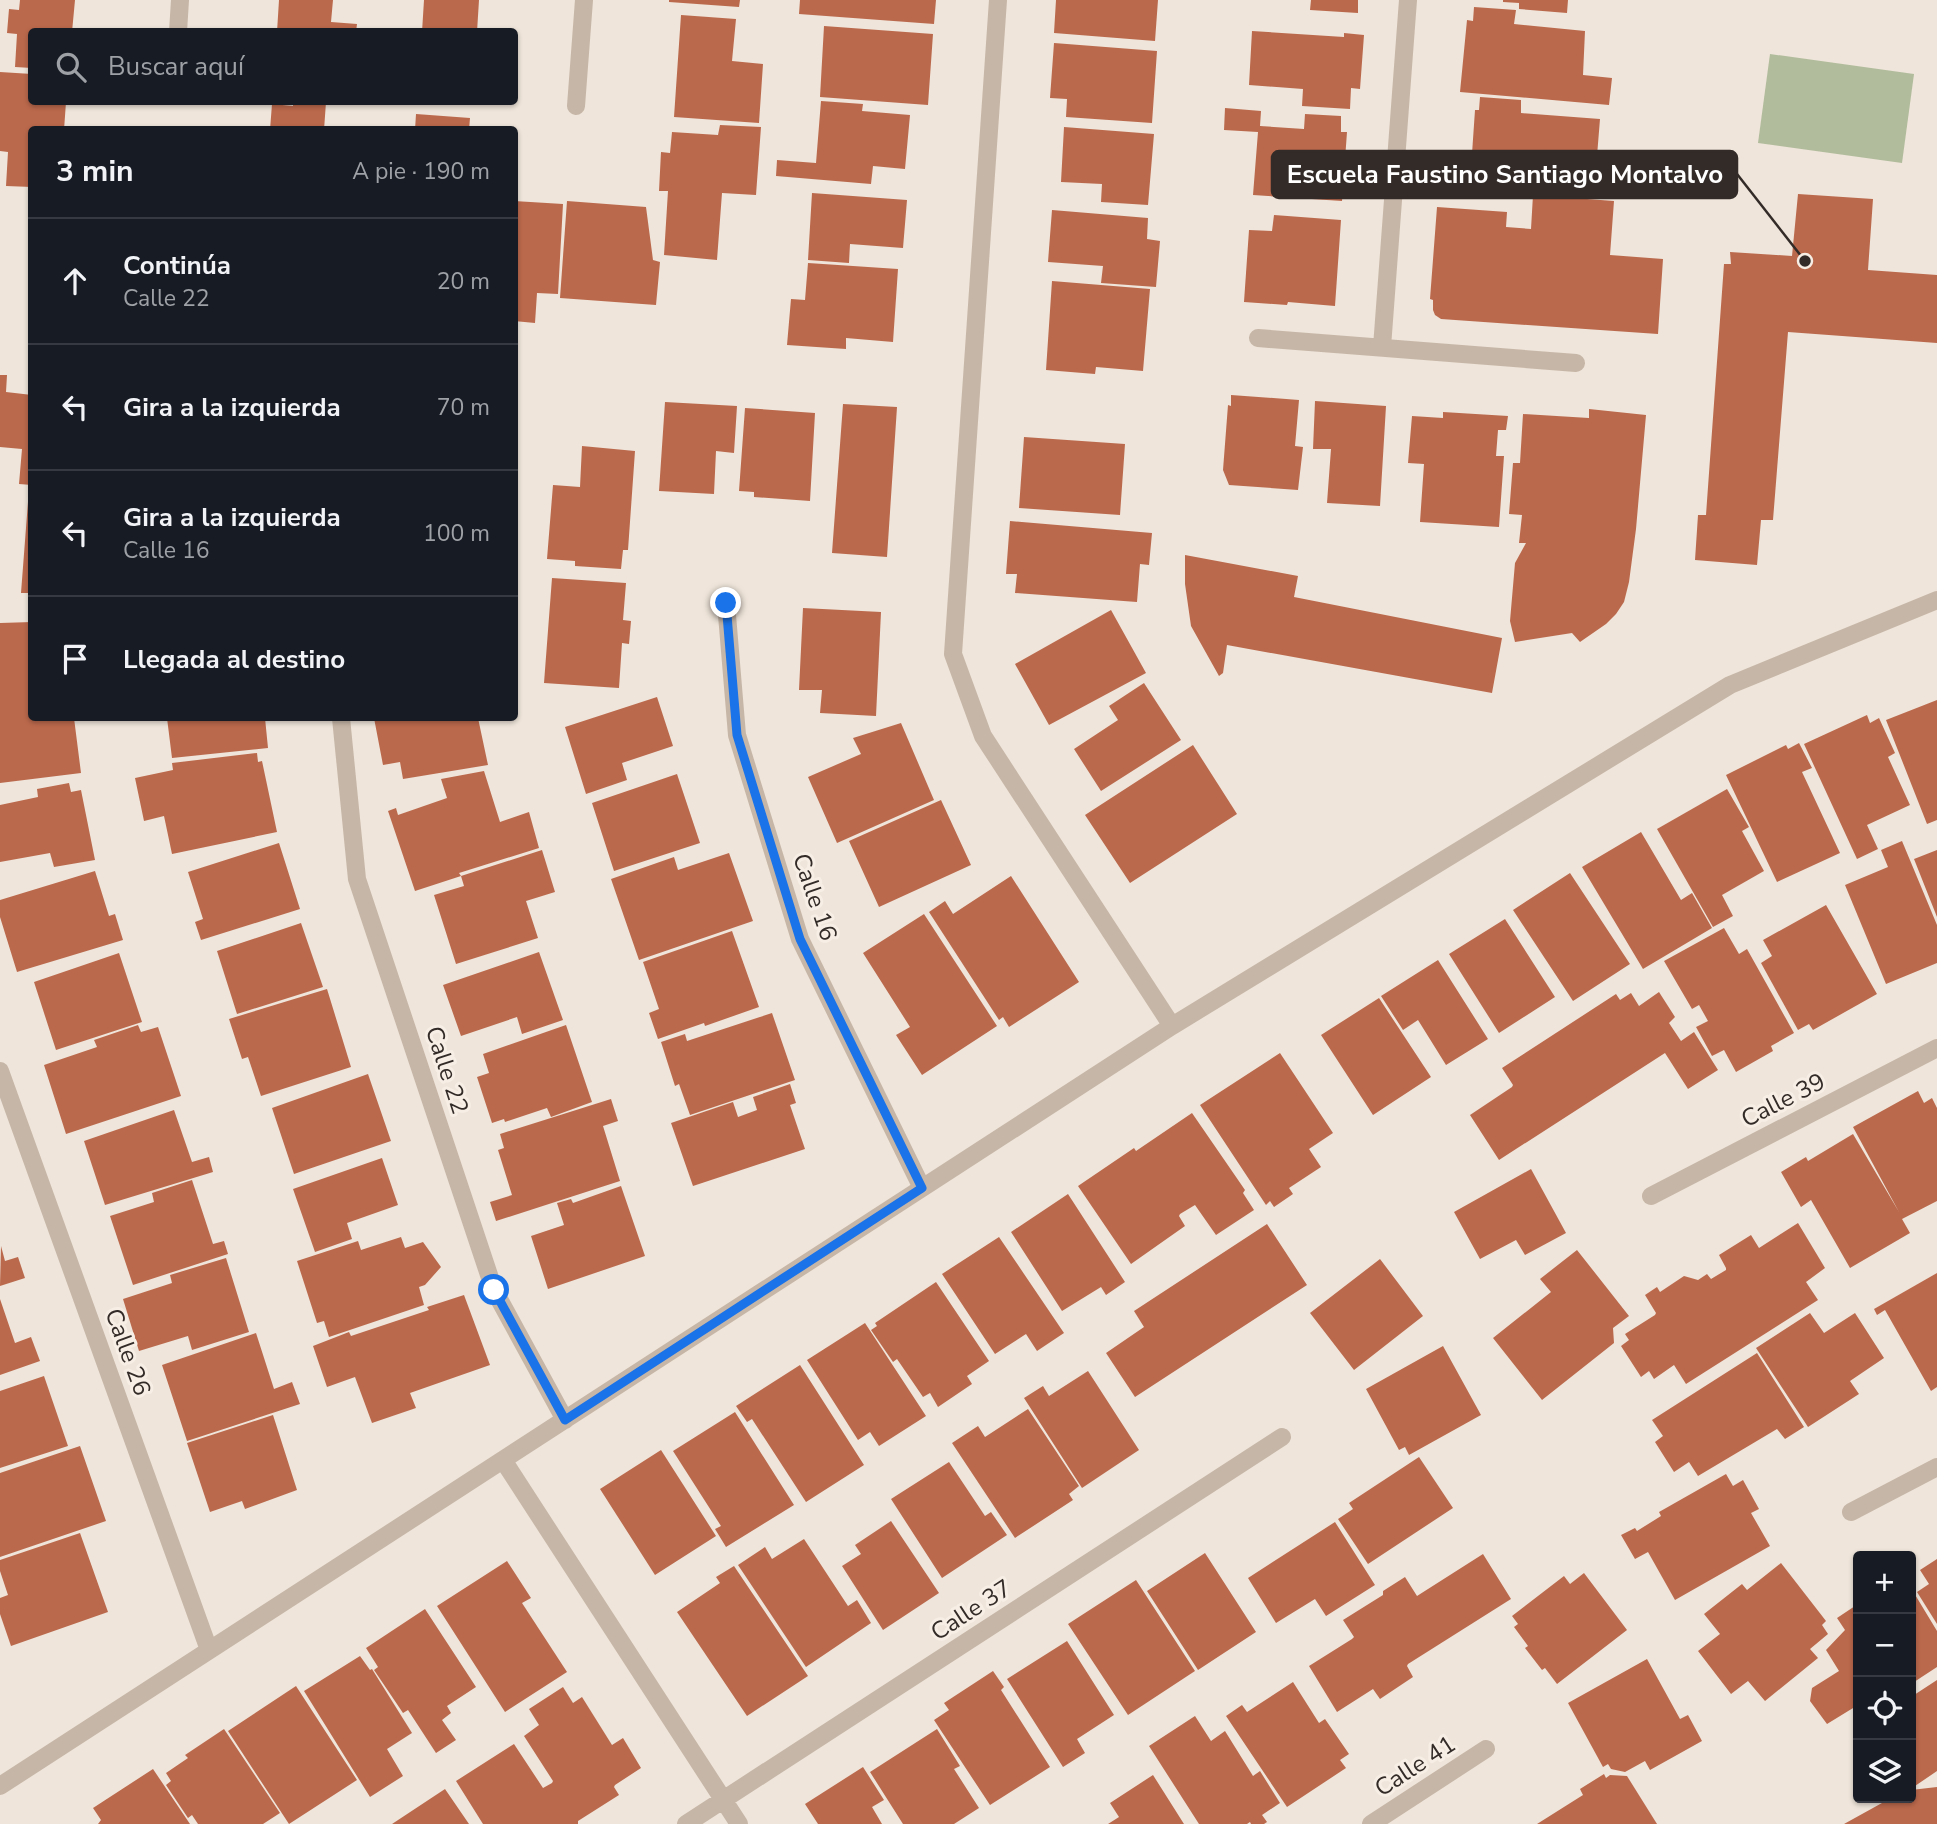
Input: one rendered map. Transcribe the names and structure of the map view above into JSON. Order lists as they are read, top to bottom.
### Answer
{
  "streets": {
    "street": [
      "Calle 16",
      "Calle 22",
      "Calle 39",
      "Calle 26",
      "Calle 37",
      "Calle 41"
    ]
  },
  "places": ["Escuela Faustino Santiago Montalvo"],
  "page": {
    "search": "Buscar aquí",
    "heading": ["3 min", "A pie · 190 m"],
    "list": [
      ["Continúa", "Calle 22", "20 m"],
      ["Gira a la izquierda", "70 m"],
      ["Gira a la izquierda", "Calle 16", "100 m"],
      "Llegada al destino"
    ],
    "map_buttons": ["+", "−"]
  }
}
